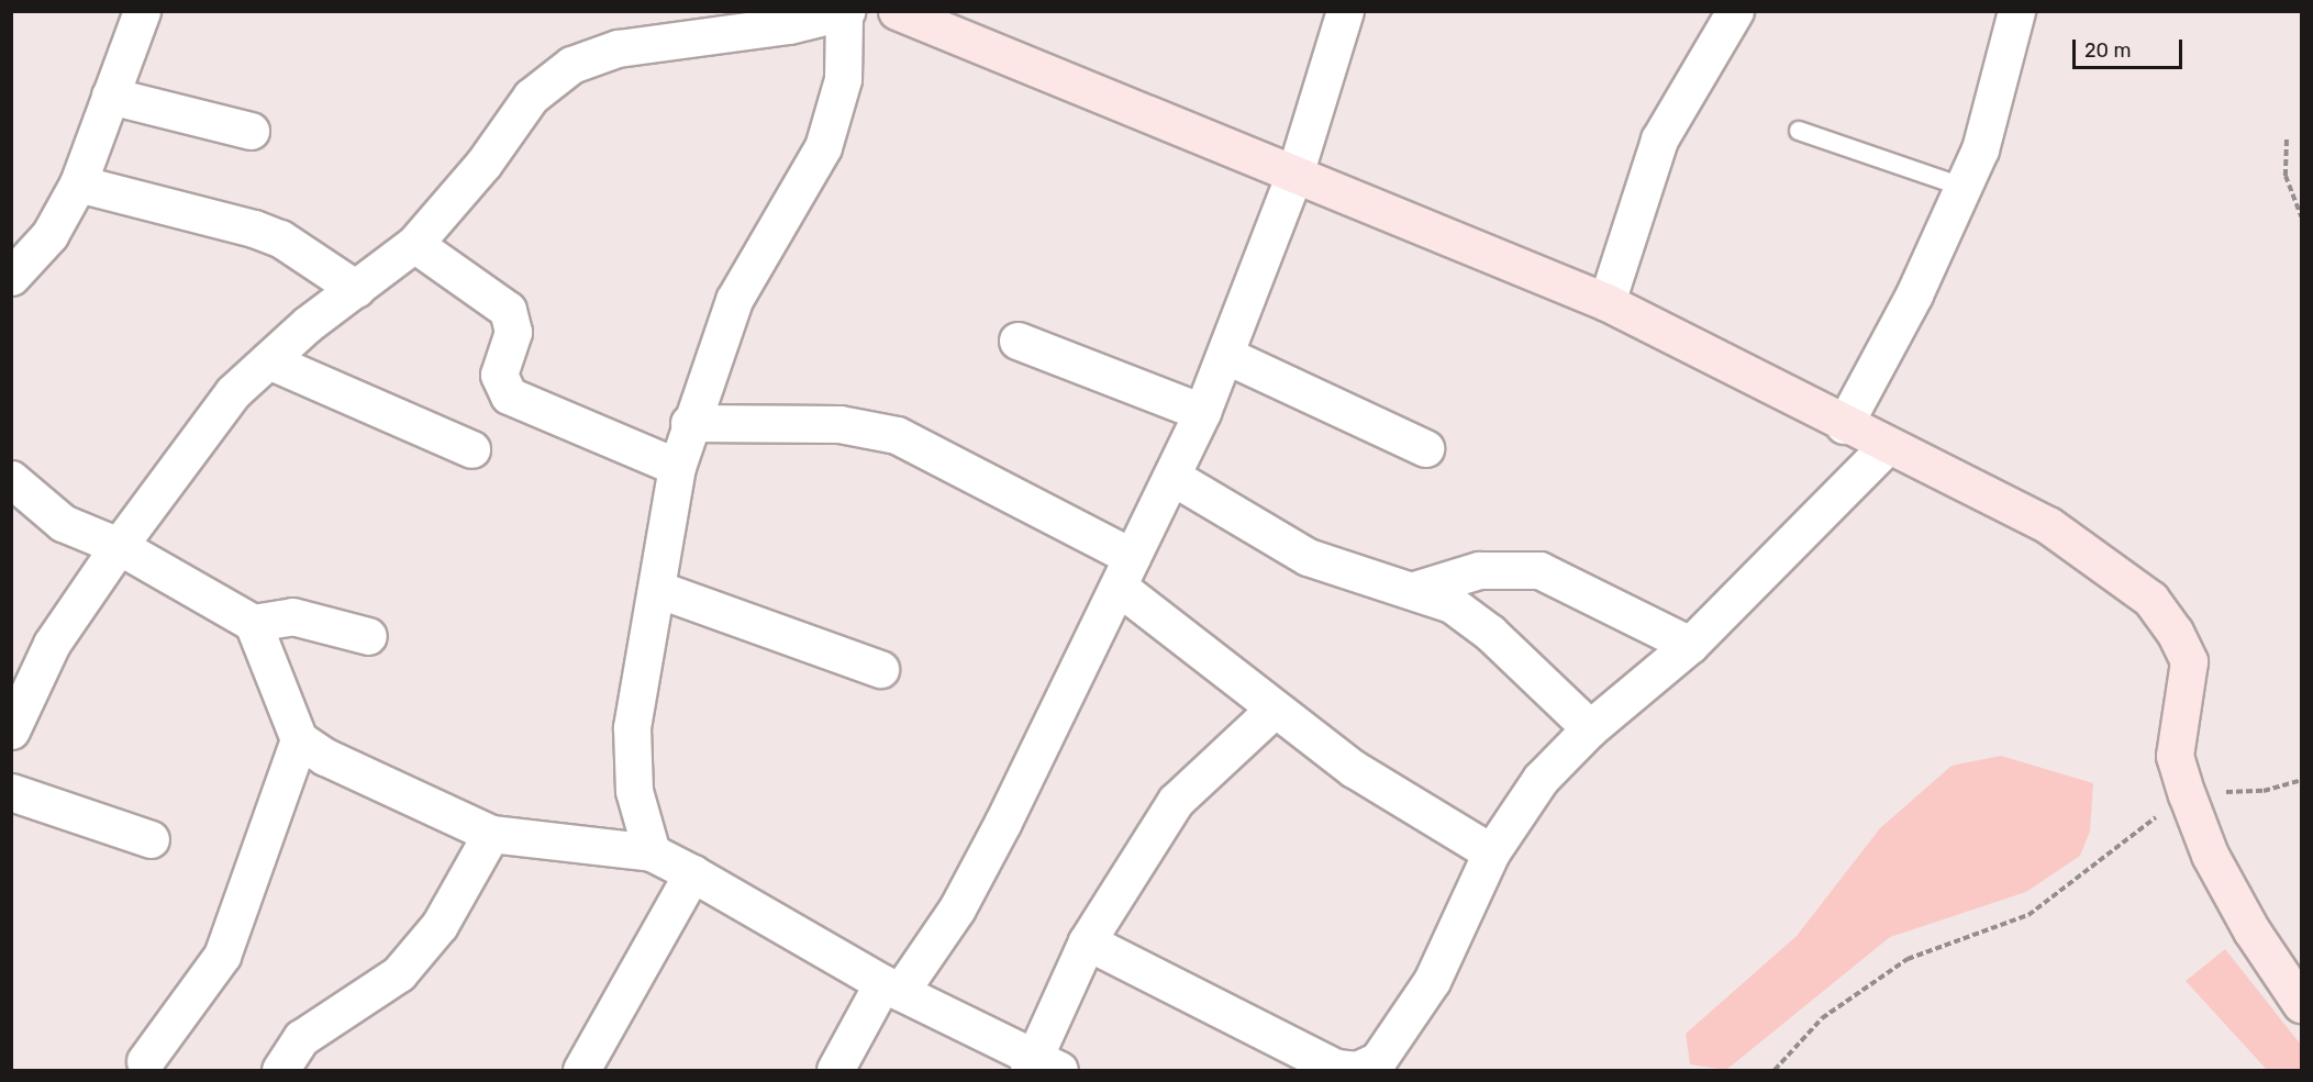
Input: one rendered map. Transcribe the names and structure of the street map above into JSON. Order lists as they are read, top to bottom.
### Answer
{
  "scale_bar": "20 m"
}
